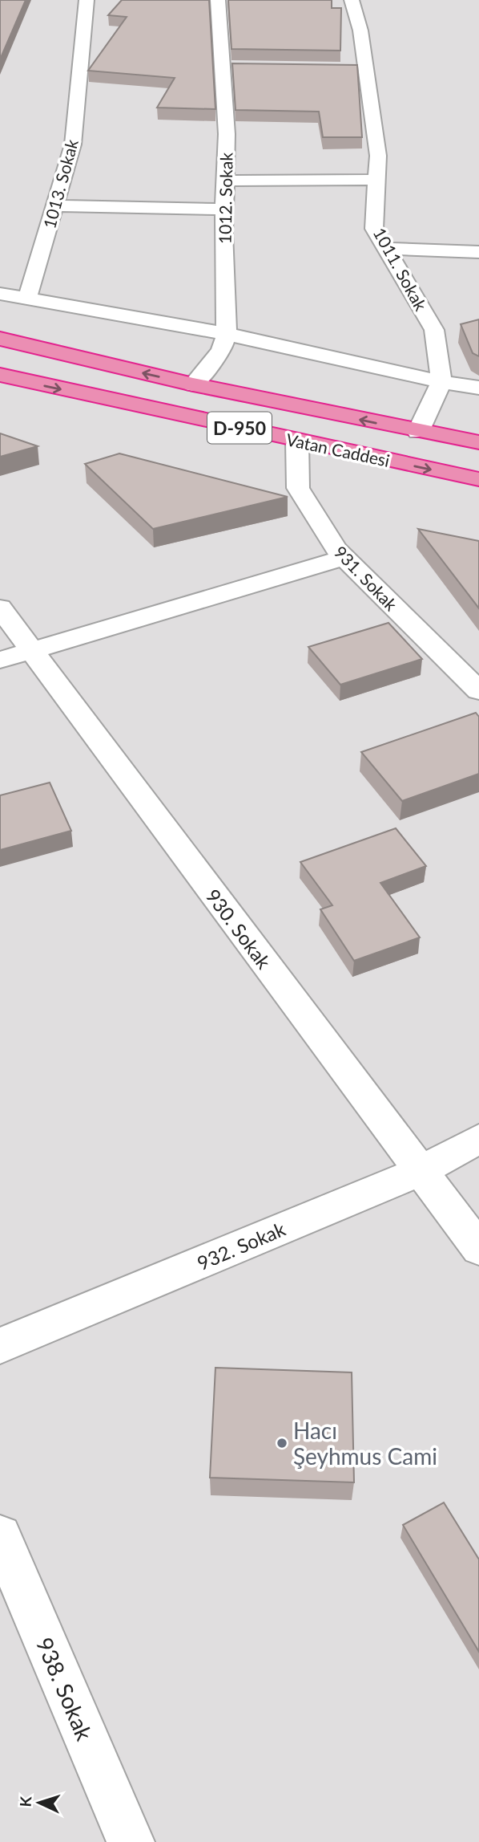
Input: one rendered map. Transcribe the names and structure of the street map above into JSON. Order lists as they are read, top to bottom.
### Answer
{
  "streets": {
    "highway": ["D-950", "Vatan Caddesi"],
    "street": [
      "1013. Sokak",
      "1012. Sokak",
      "1011. Sokak",
      "931. Sokak",
      "930. Sokak",
      "932. Sokak",
      "938. Sokak"
    ]
  },
  "crossings": [
    ["1012. Sokak", "Vatan Caddesi"],
    ["Vatan Caddesi", "931. Sokak"],
    ["930. Sokak", "932. Sokak"]
  ],
  "places": ["Hacı Şeyhmus Cami"],
  "north": "left"
}
